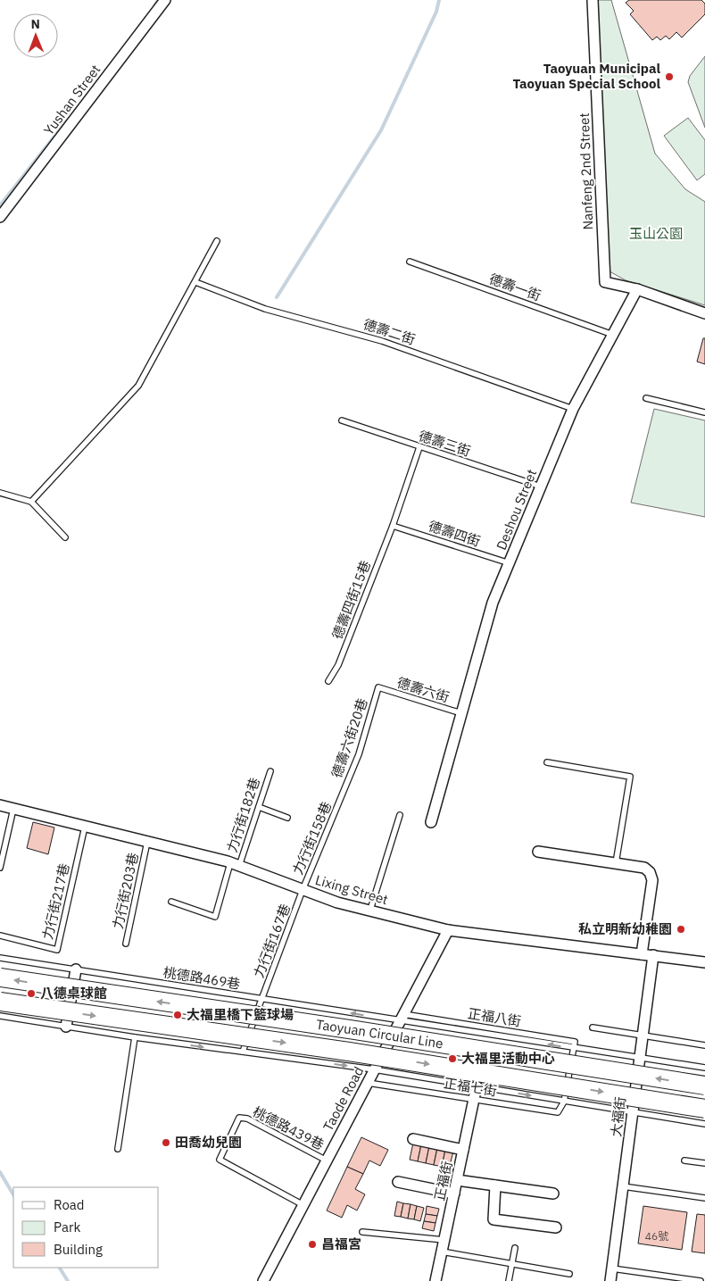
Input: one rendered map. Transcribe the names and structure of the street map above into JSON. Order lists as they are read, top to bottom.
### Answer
{
  "streets": {
    "highway": ["Taoyuan Circular Line"],
    "street": [
      "Yushan Street",
      "Nanfeng 2nd Street",
      "Deshou Street",
      "Lixing Street",
      "Taode Road",
      "大福街",
      "正福街"
    ],
    "lane": [
      "德壽一街",
      "德壽二街",
      "德壽三街",
      "德壽四街",
      "德壽四街15巷",
      "德壽六街",
      "德壽六街20巷",
      "力行街182巷",
      "力行街158巷",
      "力行街203巷",
      "力行街217巷",
      "力行街167巷",
      "桃德路469巷",
      "正福八街",
      "正福七街",
      "桃德路439巷"
    ]
  },
  "crossings": [
    ["Nanfeng 2nd Street", "Deshou Street"],
    ["德壽一街", "Deshou Street"],
    ["德壽二街", "Deshou Street"],
    ["德壽三街", "Deshou Street"],
    ["德壽三街", "德壽四街15巷"],
    ["Deshou Street", "德壽四街"],
    ["Deshou Street", "德壽六街"],
    ["德壽四街", "德壽四街15巷"],
    ["德壽六街", "德壽六街20巷"],
    ["德壽六街20巷", "力行街158巷"],
    ["力行街182巷", "Lixing Street"],
    ["力行街158巷", "Lixing Street"],
    ["力行街158巷", "力行街167巷"],
    ["Lixing Street", "力行街203巷"],
    ["Lixing Street", "力行街217巷"],
    ["Lixing Street", "力行街167巷"],
    ["Lixing Street", "Taode Road"],
    ["Lixing Street", "大福街"],
    ["力行街167巷", "桃德路469巷"],
    ["桃德路469巷", "正福八街"],
    ["桃德路469巷", "Taode Road"],
    ["正福八街", "Taode Road"],
    ["正福七街", "Taode Road"],
    ["正福七街", "正福街"],
    ["Taode Road", "桃德路439巷"]
  ],
  "parks": ["玉山公園"],
  "places": [
    "Taoyuan Municipal Taoyuan Special School",
    "私立明新幼稚園",
    "八德桌球館",
    "大福里橋下籃球場",
    "大福里活動中心",
    "田喬幼兒園",
    "昌福宮"
  ],
  "house_numbers": ["46號"],
  "legend": ["Road", "Park", "Building"],
  "north": "top"
}
